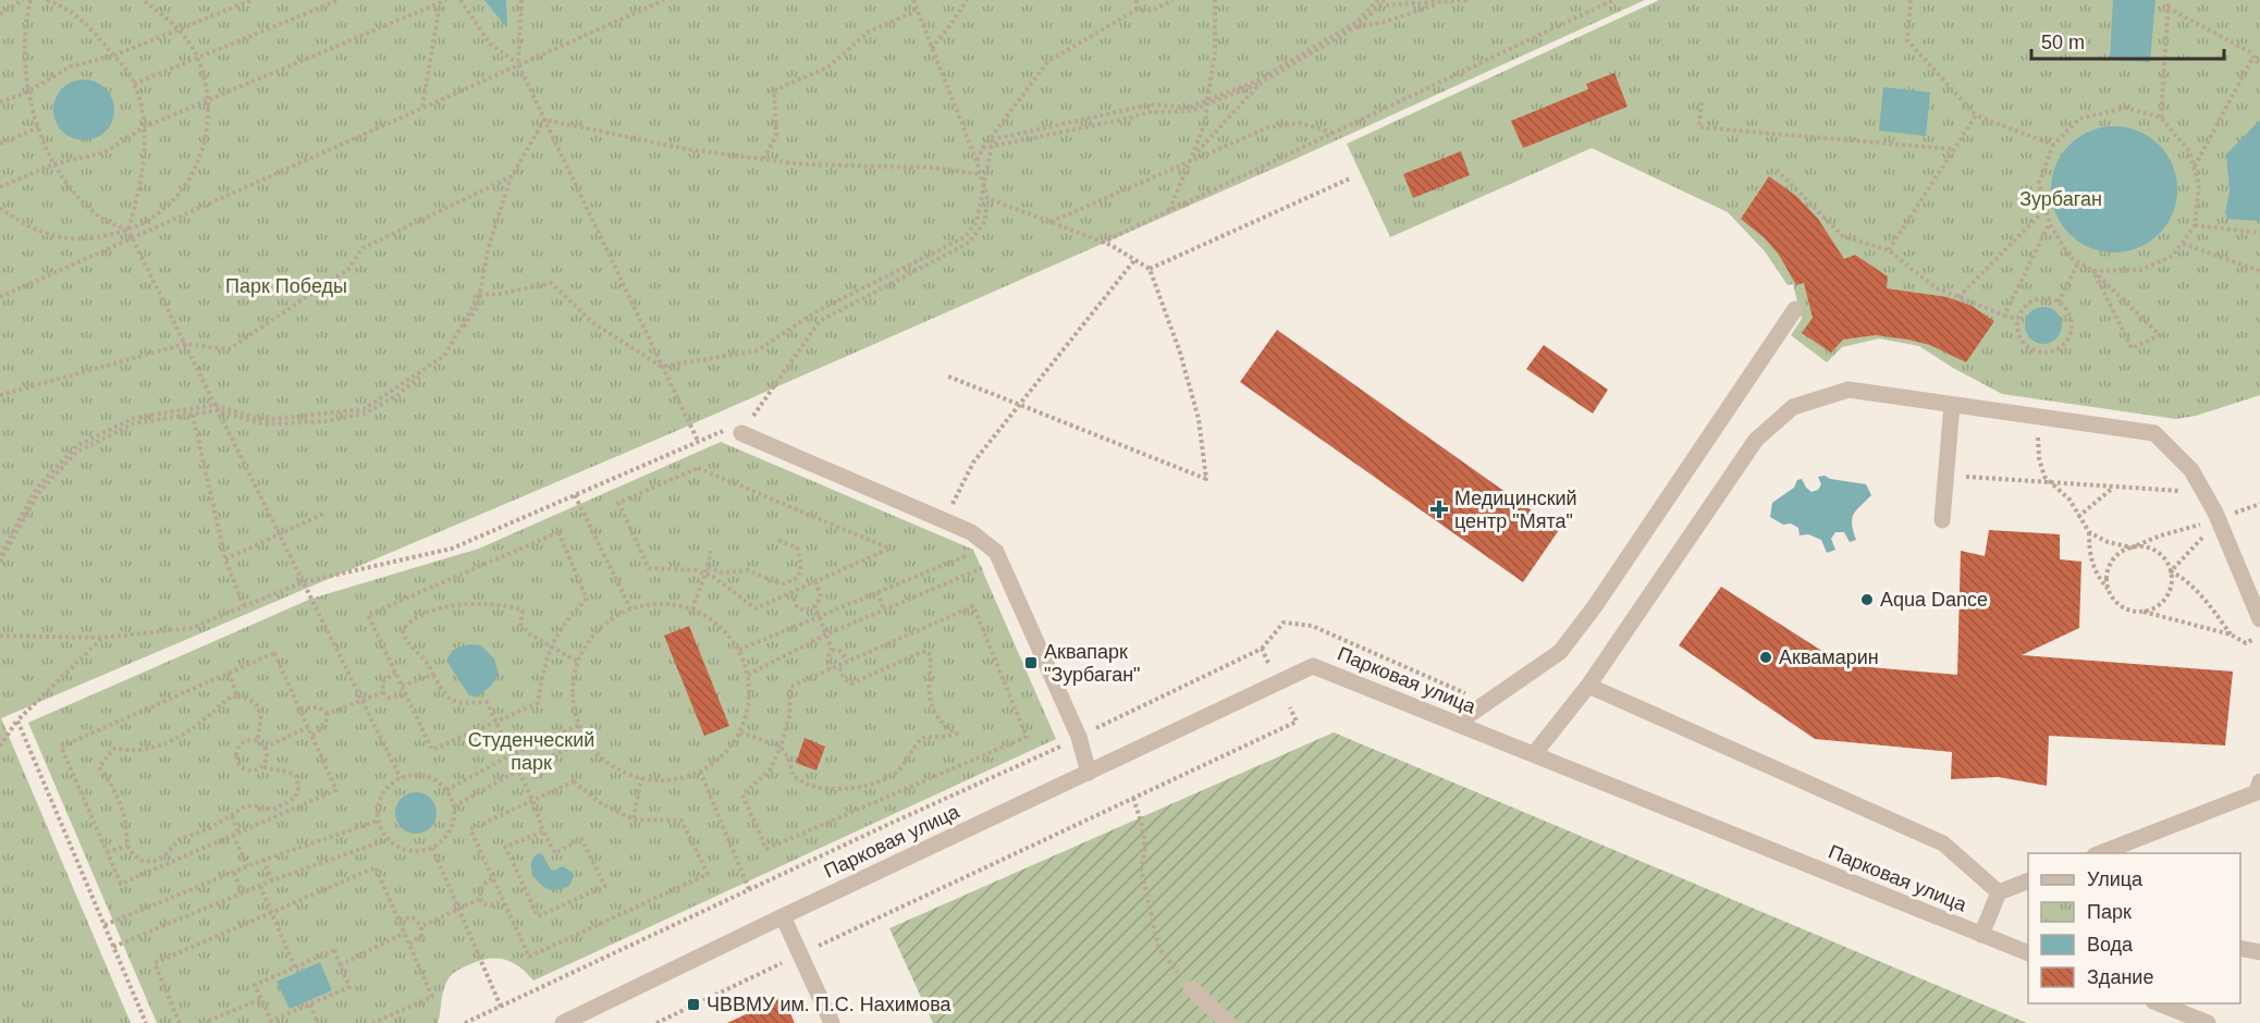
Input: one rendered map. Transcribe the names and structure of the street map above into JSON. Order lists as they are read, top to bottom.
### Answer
{
  "streets": {
    "street": ["Парковая улица"]
  },
  "parks": ["Зурбаган", "Парк Победы", "Студенческий парк"],
  "places": {
    "health": ["Медицинский центр \"Мята\""],
    "other": ["Aqua Dance", "Аквамарин"],
    "transit": ["Аквапарк \"Зурбаган\"", "ЧВВМУ им. П.С. Нахимова"]
  },
  "legend": [
    "Улица",
    "Парк",
    "Вода",
    "Здание"
  ],
  "scale_bar": "50 m"
}
